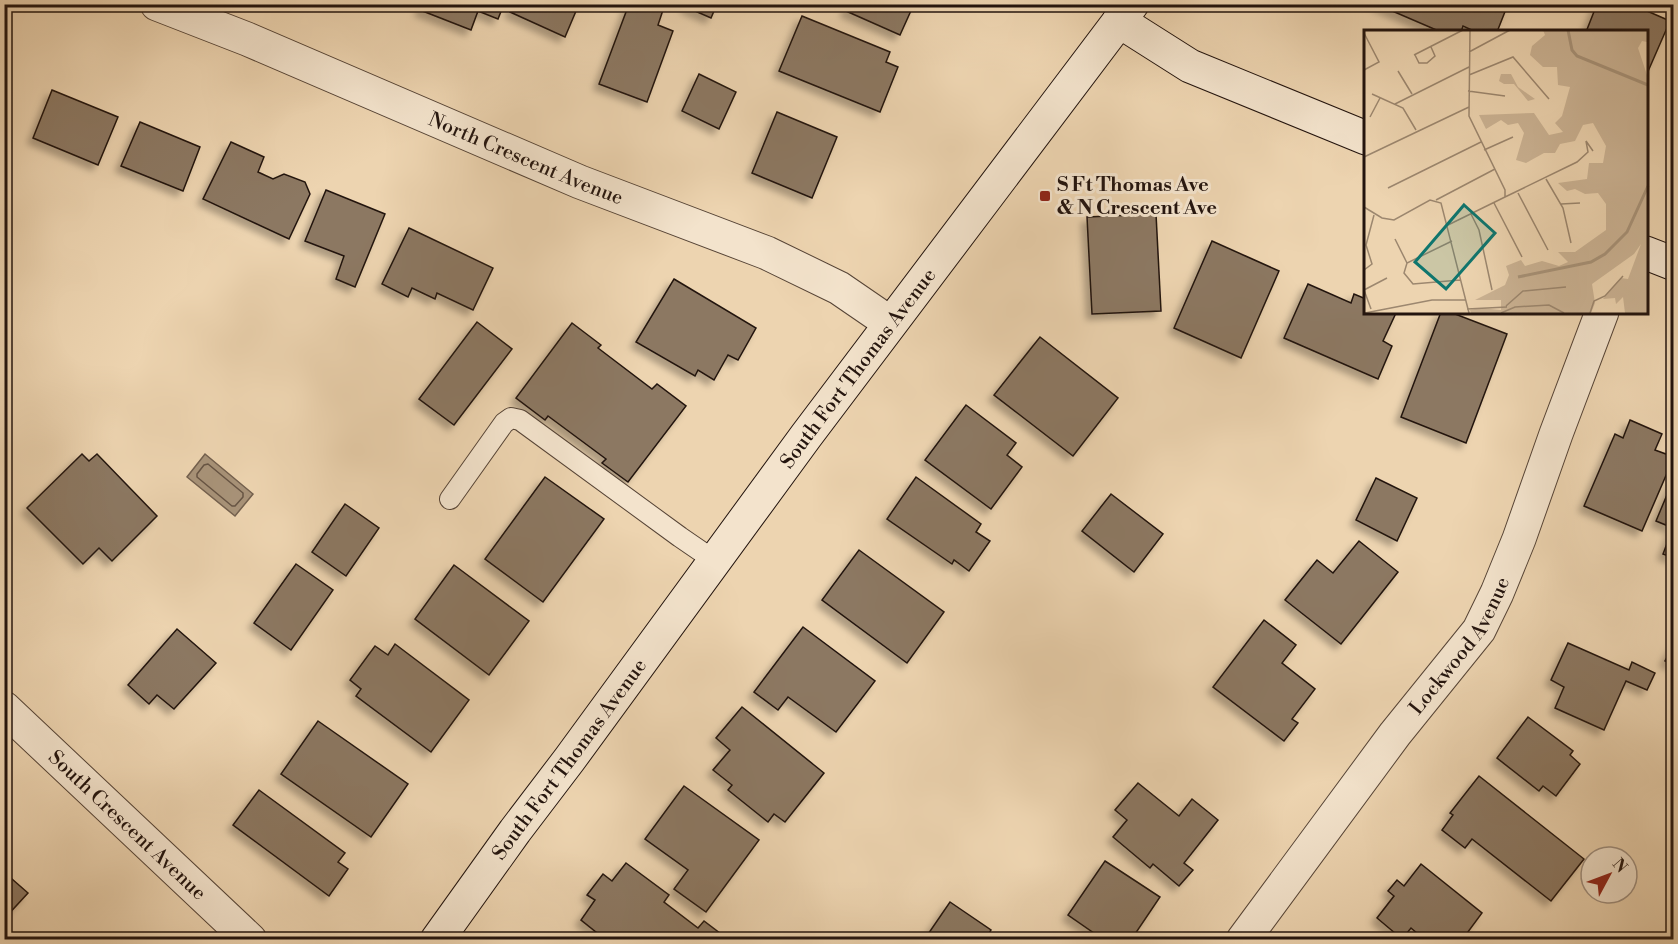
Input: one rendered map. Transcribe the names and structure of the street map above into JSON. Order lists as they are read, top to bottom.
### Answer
{
  "streets": {
    "street": [
      "North Crescent Avenue",
      "South Fort Thomas Avenue",
      "Lockwood Avenue",
      "South Crescent Avenue"
    ]
  },
  "crossings": [
    ["North Crescent Avenue", "South Fort Thomas Avenue"]
  ],
  "places": {
    "transit": ["S Ft Thomas Ave & N Crescent Ave"]
  },
  "north": "top right"
}
